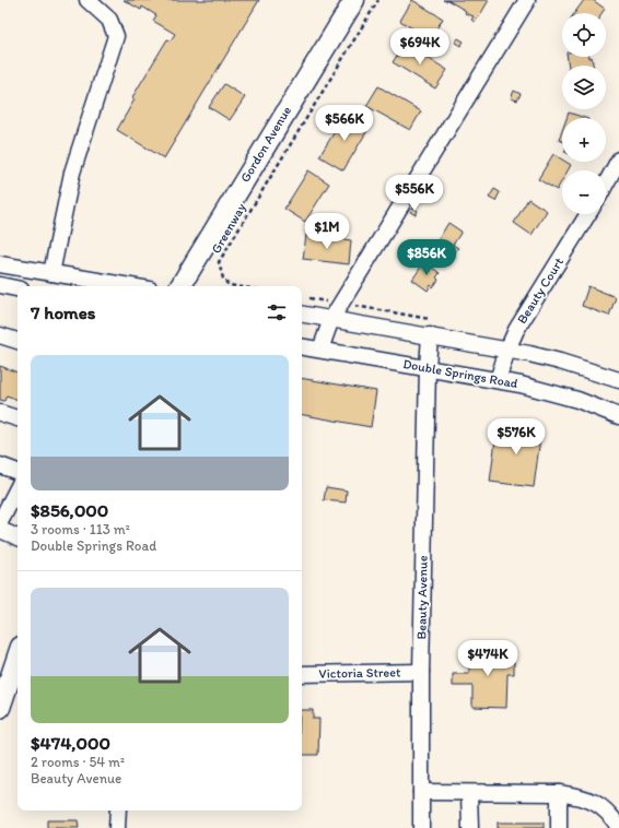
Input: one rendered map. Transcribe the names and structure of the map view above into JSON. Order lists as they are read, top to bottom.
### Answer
{
  "streets": {
    "main road": ["Gordon Avenue"],
    "street": [
      "Beauty Court",
      "Double Springs Road",
      "Beauty Avenue",
      "Victoria Street"
    ],
    "path": ["Greenway"]
  },
  "crossings": [
    ["Beauty Court", "Double Springs Road"],
    ["Double Springs Road", "Beauty Avenue"],
    ["Beauty Avenue", "Victoria Street"]
  ],
  "page": {
    "map_buttons": ["+", "−"],
    "price": [
      "$694K",
      "$566K",
      "$556K",
      "$1M",
      "$856K",
      "$576K",
      "$474K"
    ],
    "heading": "7 homes",
    "list": [
      {
        "name": "$856,000",
        "note": "3 rooms · 113 m² · Double Springs Road"
      },
      {
        "name": "$474,000",
        "note": "2 rooms · 54 m² · Beauty Avenue"
      }
    ]
  }
}
